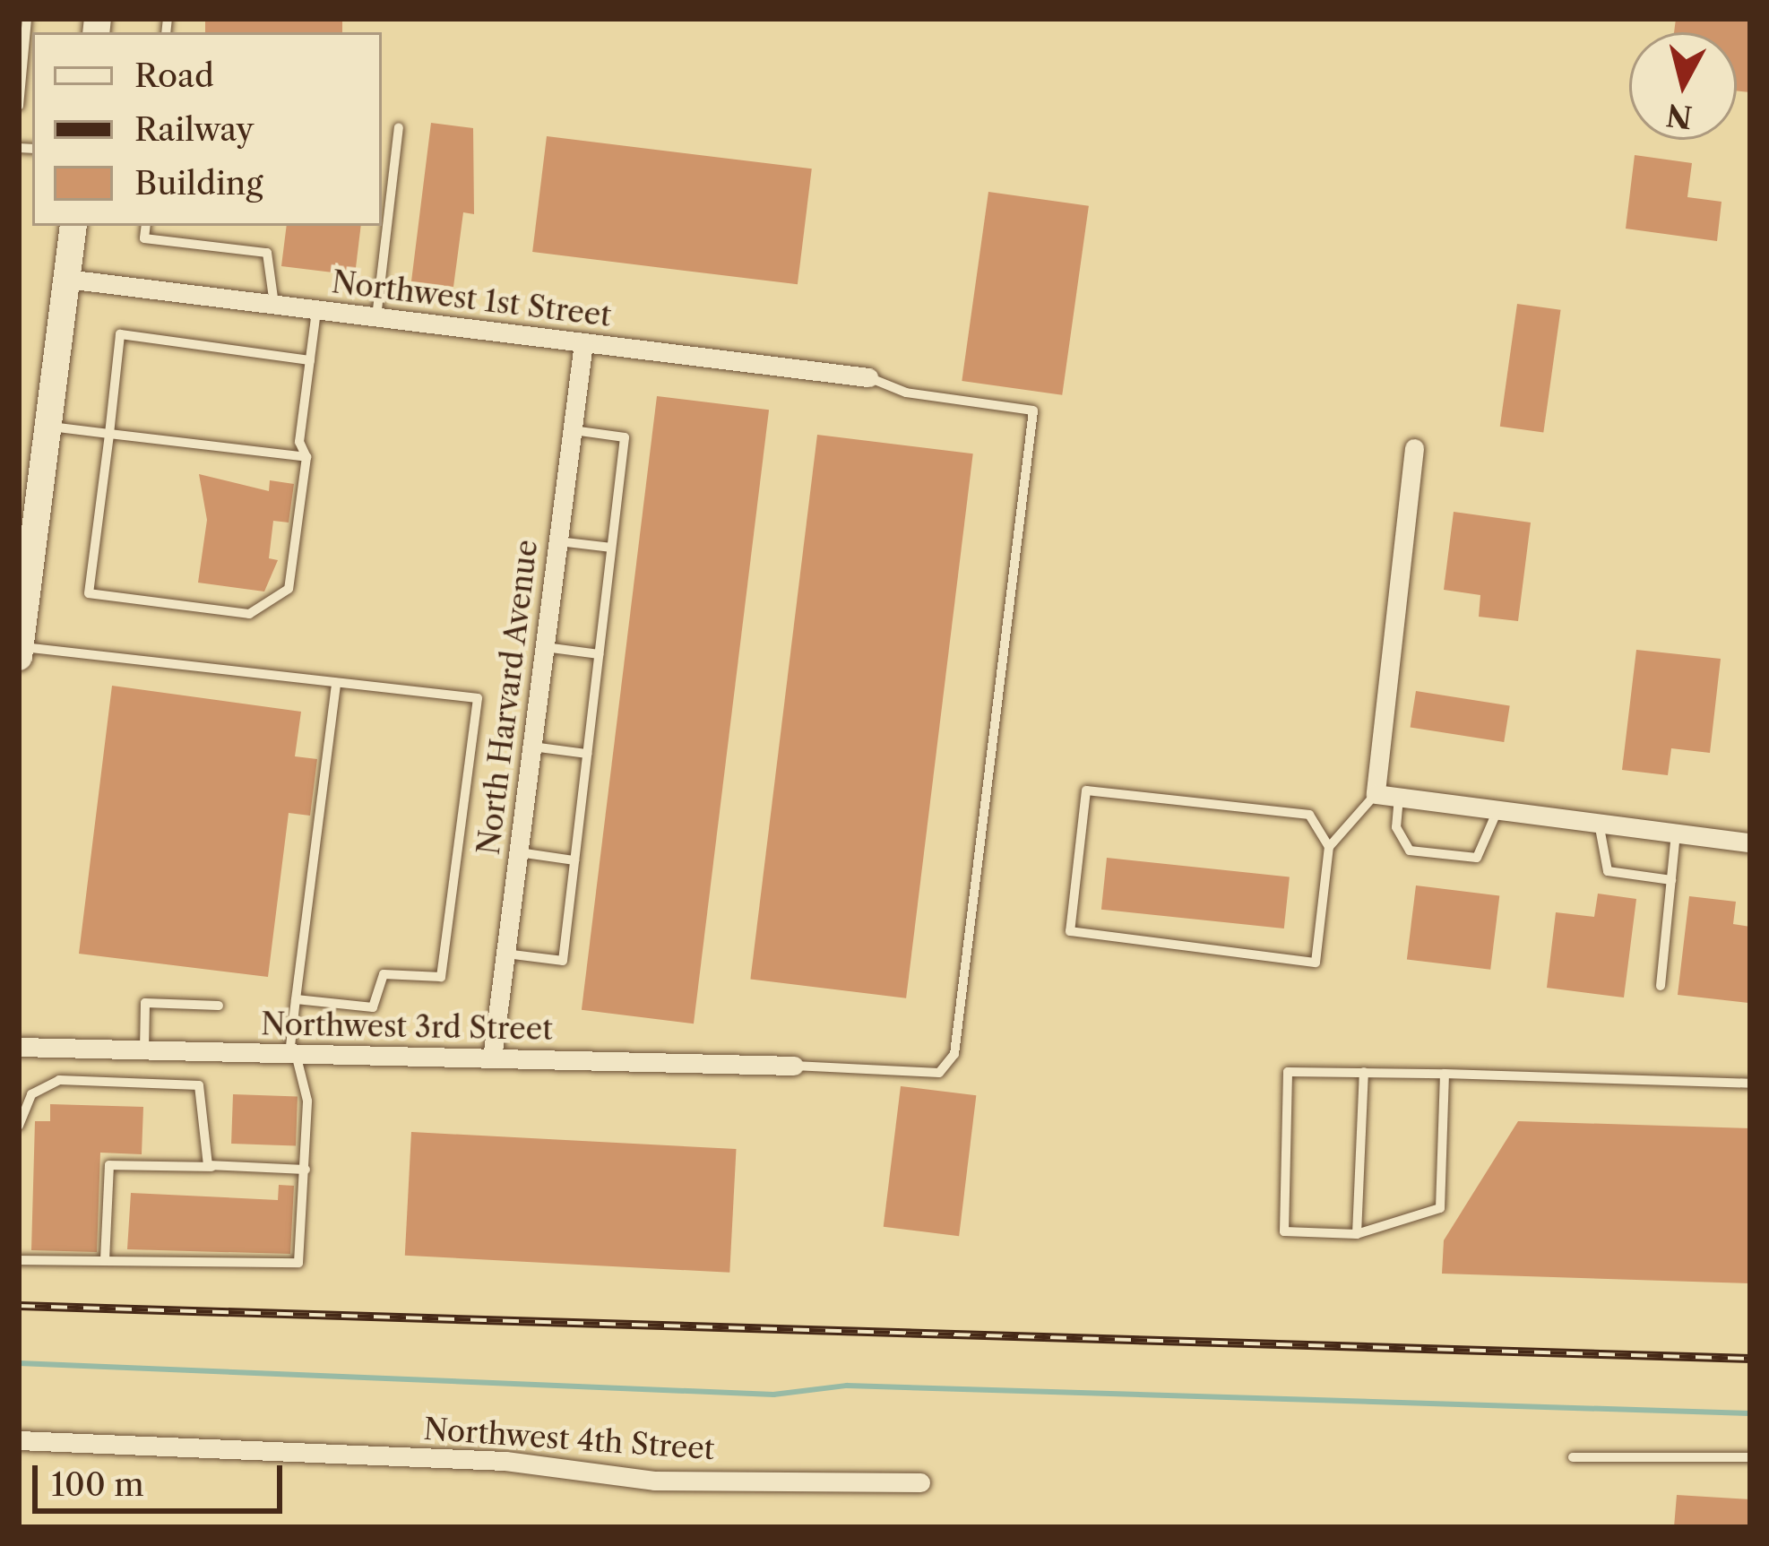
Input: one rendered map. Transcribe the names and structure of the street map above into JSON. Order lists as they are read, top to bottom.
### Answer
{
  "streets": {
    "street": [
      "Northwest 1st Street",
      "North Harvard Avenue",
      "Northwest 3rd Street",
      "Northwest 4th Street"
    ]
  },
  "crossings": [
    ["Northwest 1st Street", "North Harvard Avenue"],
    ["North Harvard Avenue", "Northwest 3rd Street"]
  ],
  "legend": ["Road", "Railway", "Building"],
  "scale_bar": "100 m",
  "north": "bottom"
}
